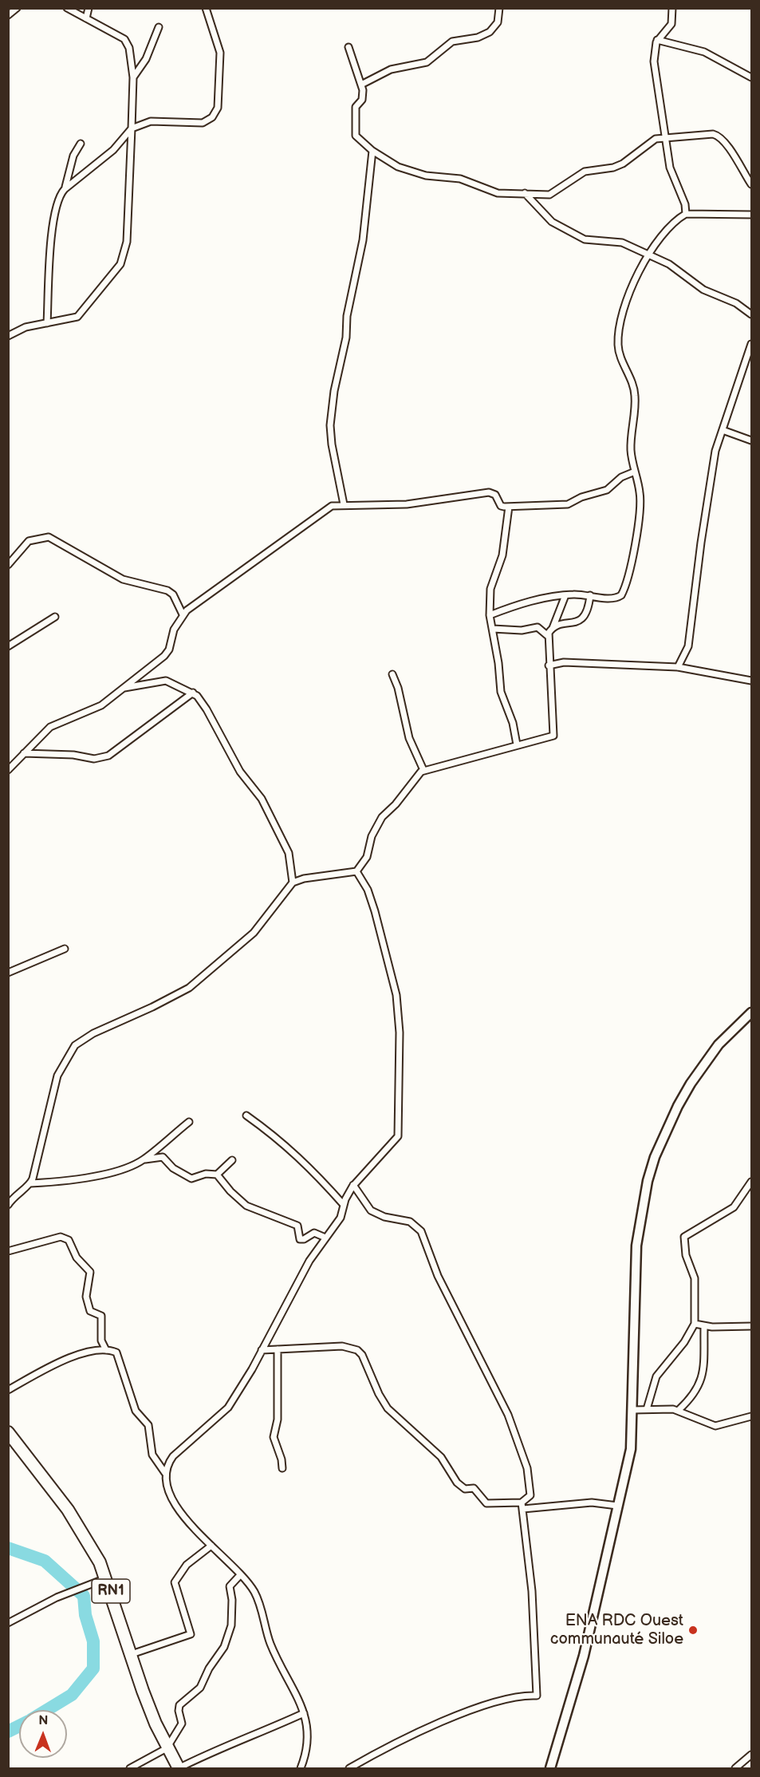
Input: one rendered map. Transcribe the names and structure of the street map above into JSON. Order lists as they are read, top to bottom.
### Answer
{
  "streets": {
    "highway": ["RN1"]
  },
  "places": ["ENA RDC Ouest communauté Siloe"],
  "north": "top"
}
